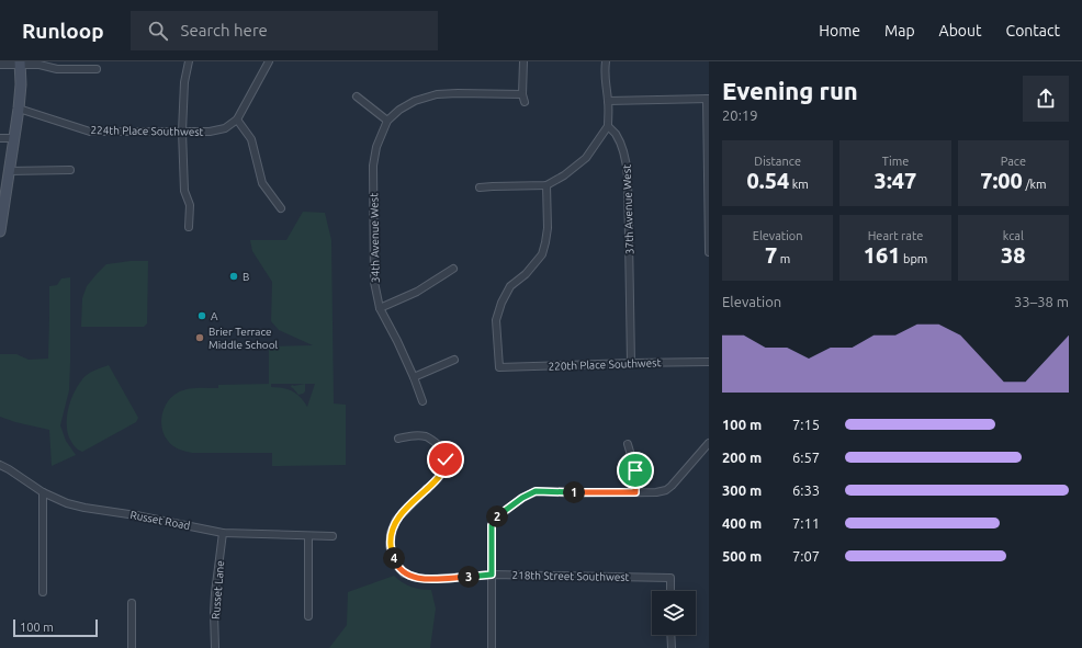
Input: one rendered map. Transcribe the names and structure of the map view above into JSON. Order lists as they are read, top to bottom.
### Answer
{
  "streets": {
    "street": [
      "224th Place Southwest",
      "37th Avenue West",
      "34th Avenue West",
      "220th Place Southwest",
      "Russet Road",
      "218th Street Southwest",
      "Russet Lane"
    ]
  },
  "crossings": [
    ["37th Avenue West", "220th Place Southwest"],
    ["Russet Road", "Russet Lane"]
  ],
  "places": ["B", "A", "Brier Terrace Middle School"],
  "scale_bar": "100 m",
  "page": {
    "header": "Runloop",
    "search": "Search here",
    "nav": [
      "Home",
      "Map",
      "About",
      "Contact"
    ],
    "heading": ["Evening run", "20:19"],
    "stats": [
      ["Distance", "0.54 km"],
      ["Time", "3:47"],
      ["Pace", "7:00 /km"],
      ["Elevation", "7 m"],
      ["Heart rate", "161 bpm"],
      ["kcal", "38"]
    ],
    "chart": ["Elevation", "33–38 m"],
    "list": [
      {
        "name": "100 m",
        "note": "7:15"
      },
      {
        "name": "200 m",
        "note": "6:57"
      },
      {
        "name": "300 m",
        "note": "6:33"
      },
      {
        "name": "400 m",
        "note": "7:11"
      },
      {
        "name": "500 m",
        "note": "7:07"
      }
    ],
    "pins": [
      "1",
      "2",
      "4",
      "3"
    ],
    "scale": "100 m"
  }
}
